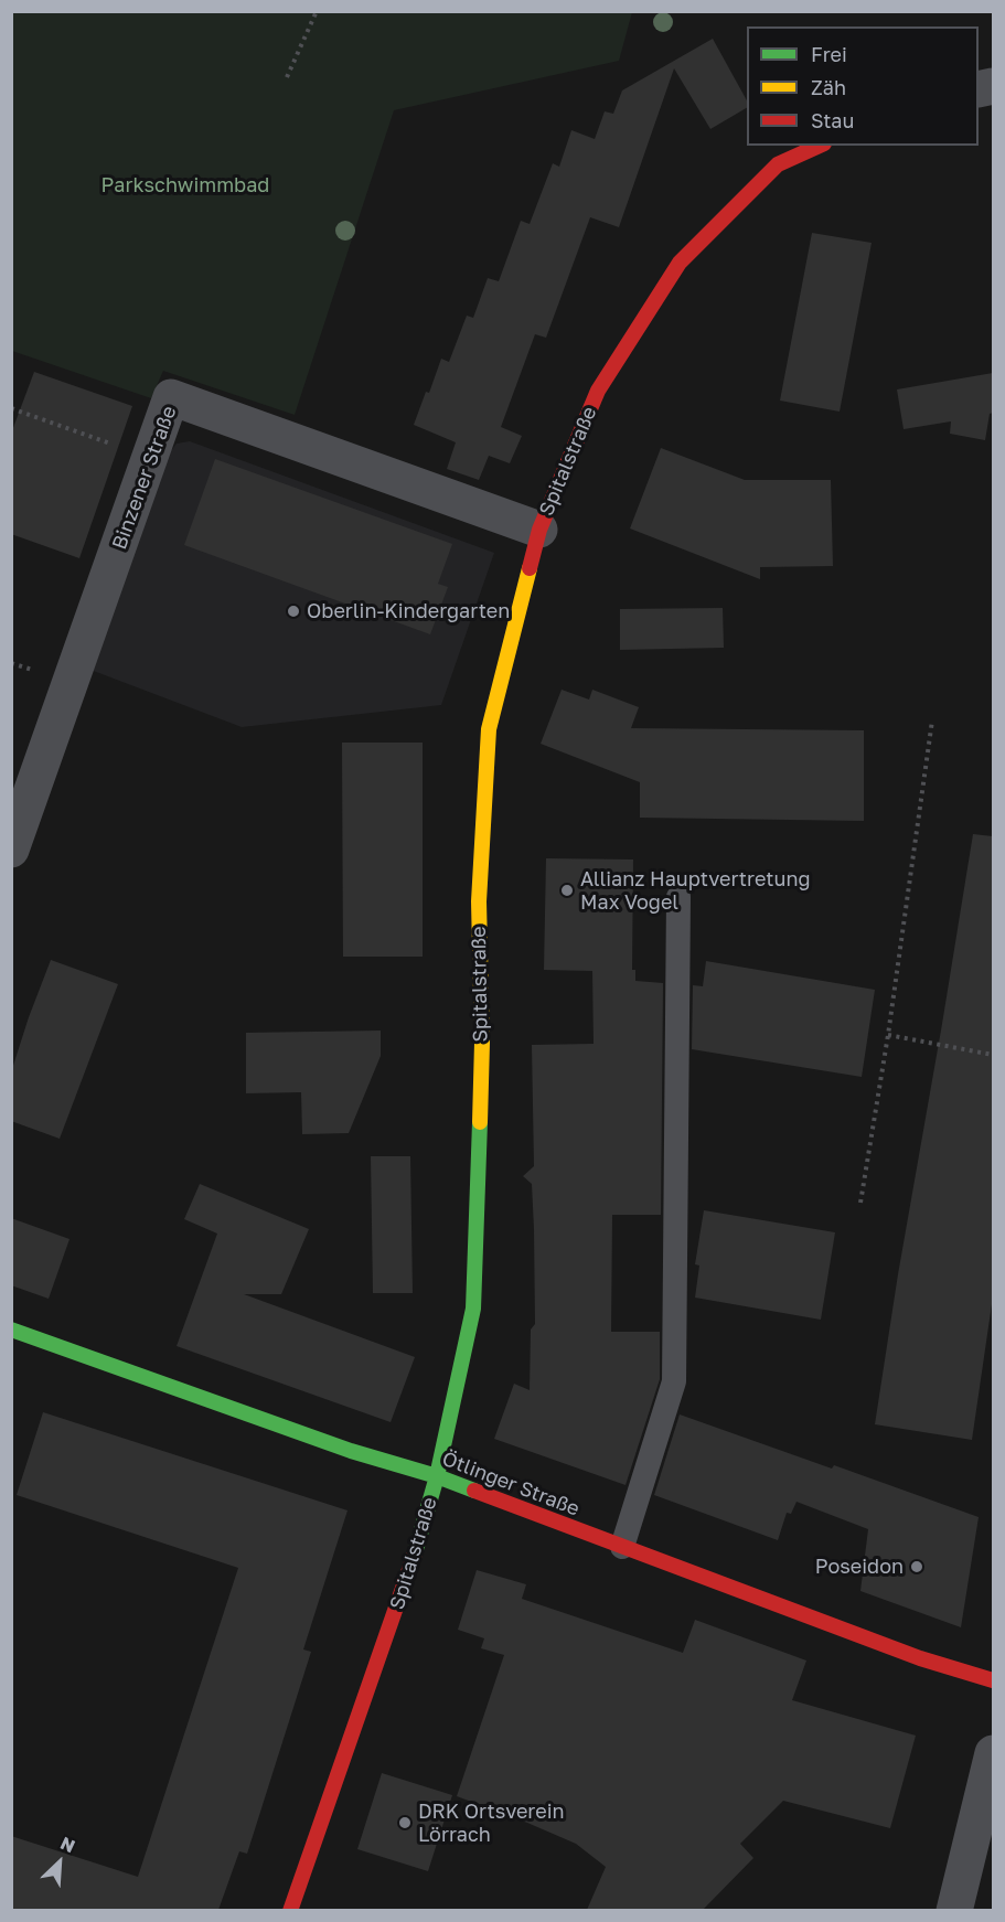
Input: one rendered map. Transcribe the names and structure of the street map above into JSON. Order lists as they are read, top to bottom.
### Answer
{
  "streets": {
    "street": ["Spitalstraße", "Binzener Straße", "Ötlinger Straße"]
  },
  "crossings": [
    ["Spitalstraße", "Binzener Straße"],
    ["Spitalstraße", "Ötlinger Straße"]
  ],
  "parks": ["Parkschwimmbad"],
  "places": [
    "Oberlin-Kindergarten",
    "Allianz Hauptvertretung Max Vogel",
    "Poseidon",
    "DRK Ortsverein Lörrach"
  ],
  "legend": ["Frei", "Zäh", "Stau"],
  "north": "top right"
}
